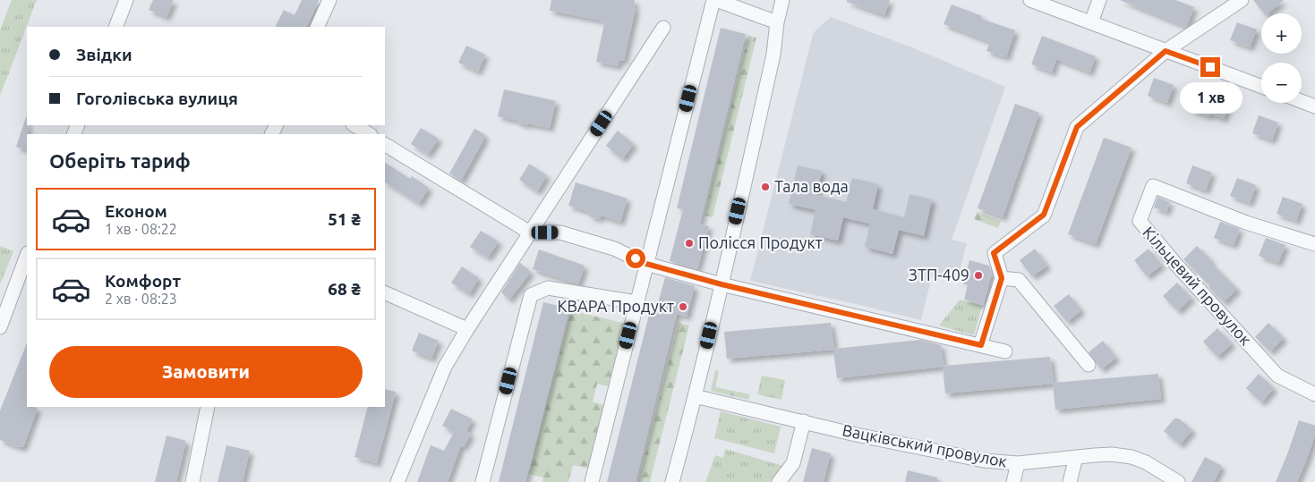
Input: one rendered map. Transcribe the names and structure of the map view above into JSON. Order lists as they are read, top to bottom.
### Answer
{
  "streets": {
    "street": ["Кільцевий провулок", "Вацківський провулок"]
  },
  "places": [
    "Тала вода",
    "Полісся Продукт",
    "ЗТП-409",
    "КВАРА Продукт"
  ],
  "page": {
    "map_buttons": ["+", "−"],
    "banner": ["Звідки", "Гоголівська вулиця"],
    "bubble": "1 хв",
    "heading": "Оберіть тариф",
    "list": [
      {
        "name": "Економ",
        "note": "1 хв · 08:22",
        "value": "51 ₴"
      },
      {
        "name": "Комфорт",
        "note": "2 хв · 08:23",
        "value": "68 ₴"
      }
    ],
    "buttons": "Замовити"
  }
}
